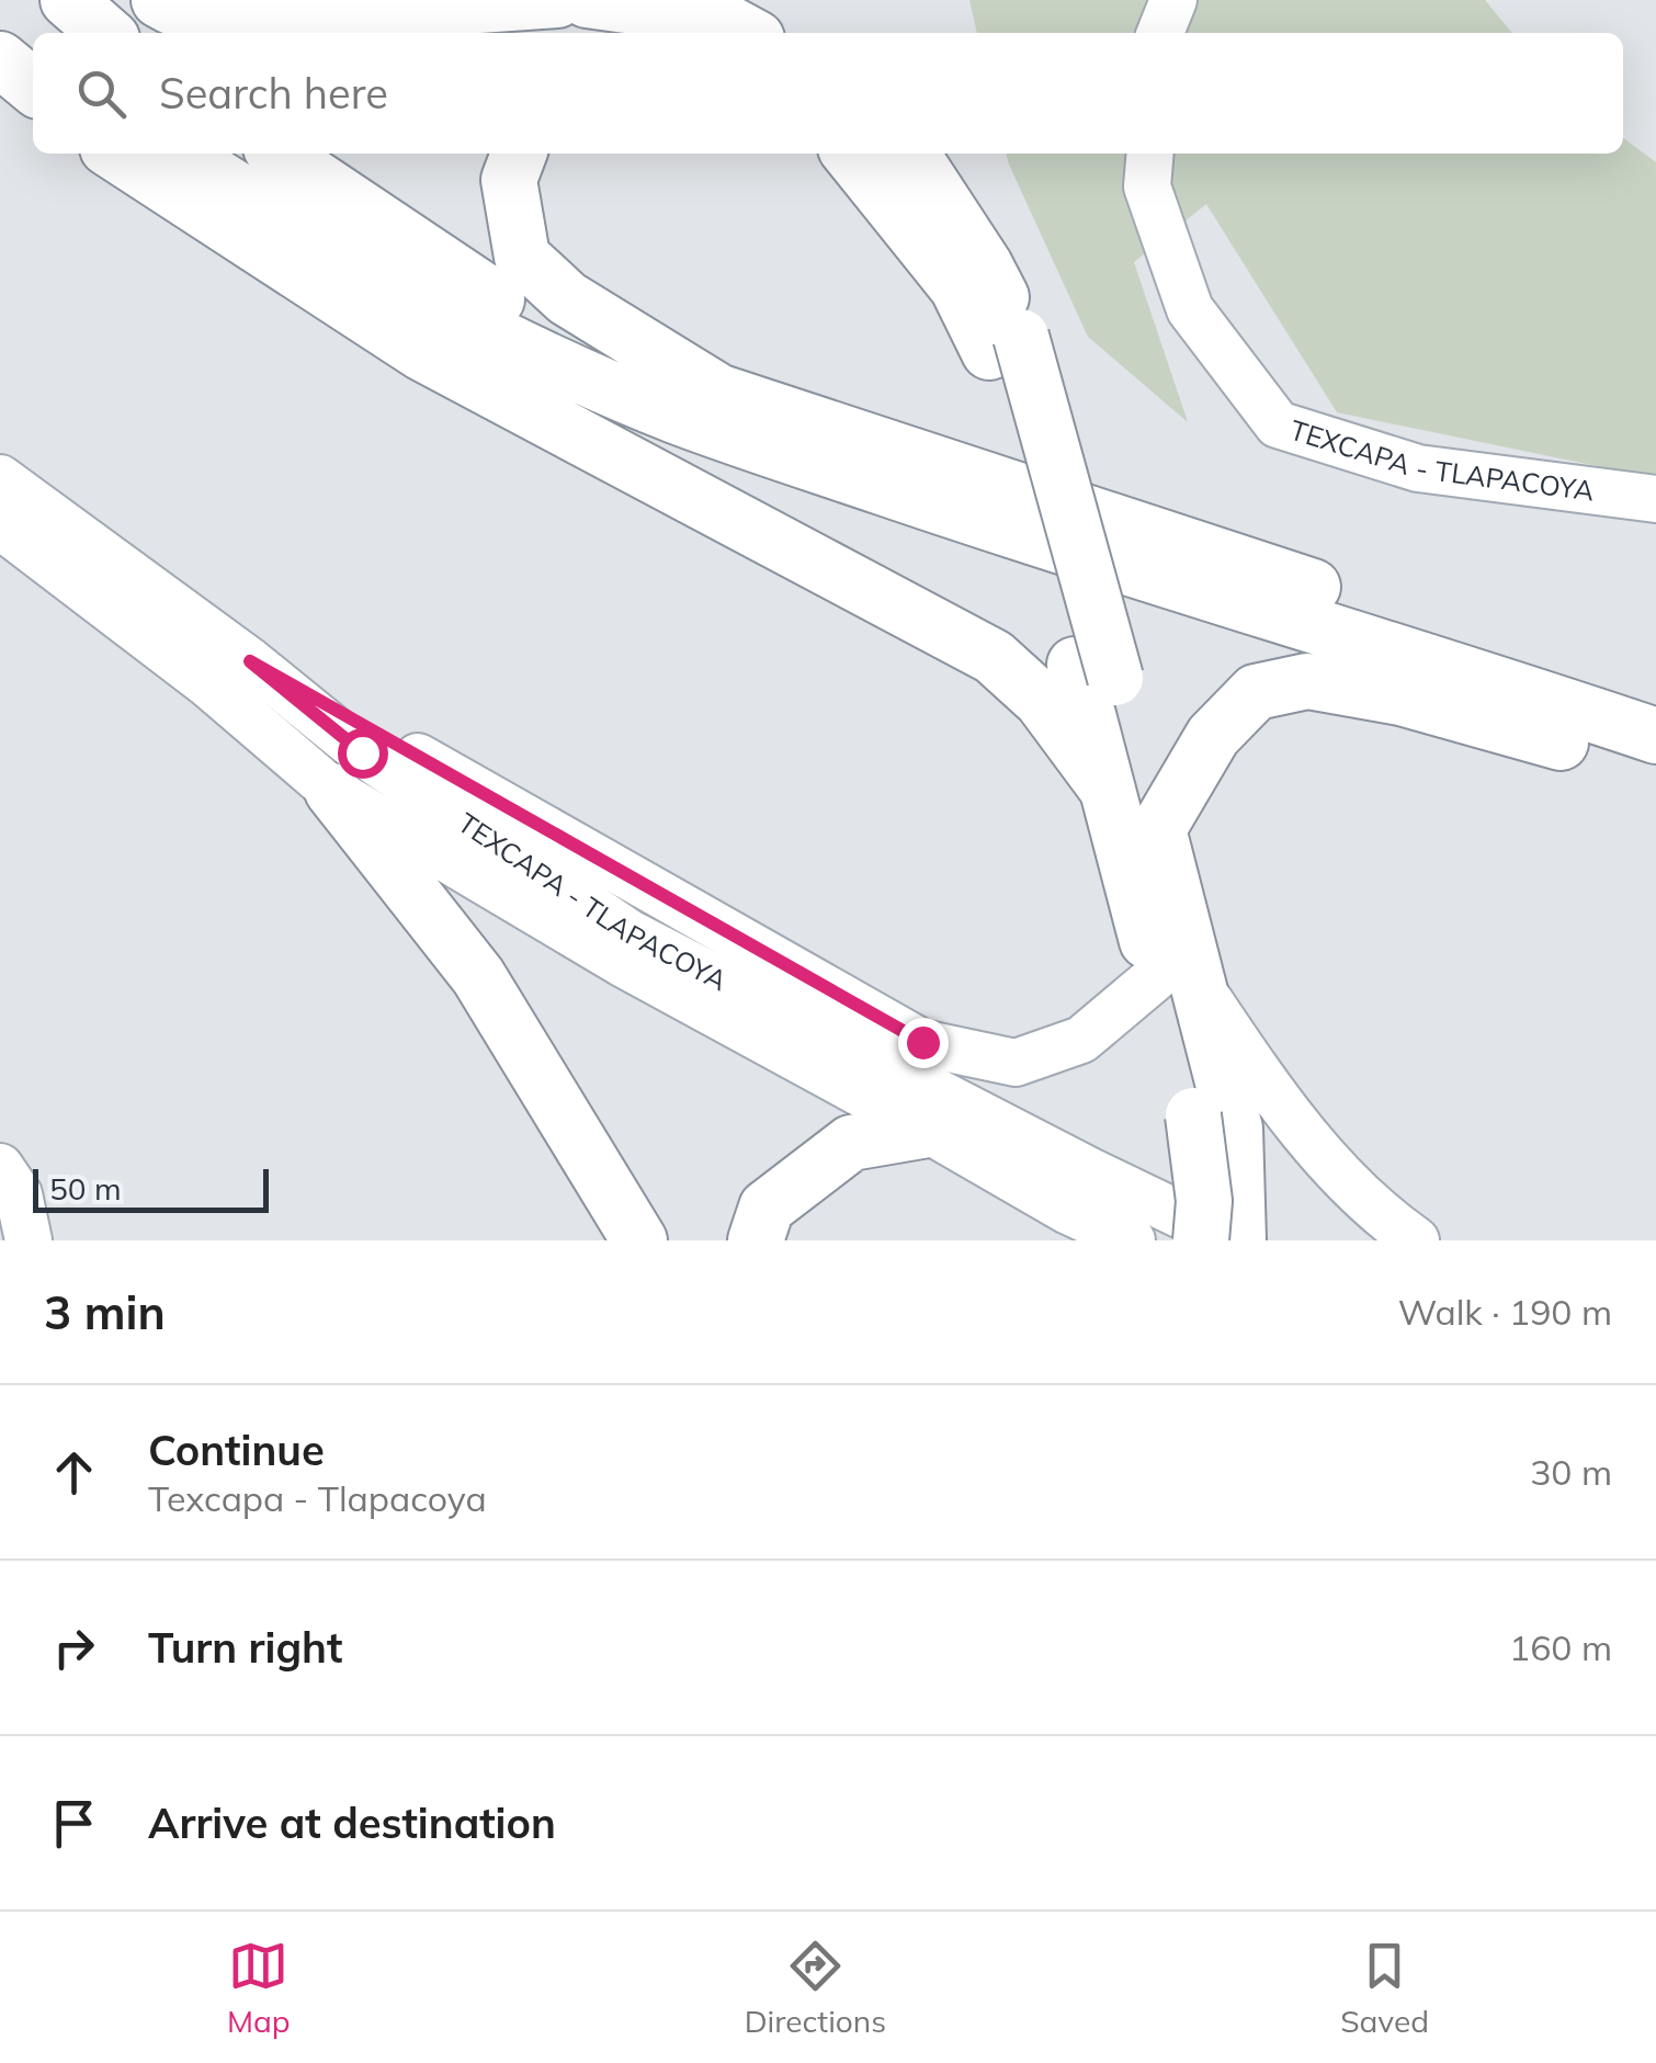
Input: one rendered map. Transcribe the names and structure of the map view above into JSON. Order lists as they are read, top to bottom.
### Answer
{
  "streets": {
    "main road": ["TEXCAPA - TLAPACOYA"]
  },
  "scale_bar": "50 m",
  "page": {
    "search": "Search here",
    "scale": "50 m",
    "heading": ["3 min", "Walk · 190 m"],
    "list": [
      ["Continue", "Texcapa - Tlapacoya", "30 m"],
      ["Turn right", "160 m"],
      "Arrive at destination"
    ],
    "nav": ["Map", "Directions", "Saved"]
  }
}
